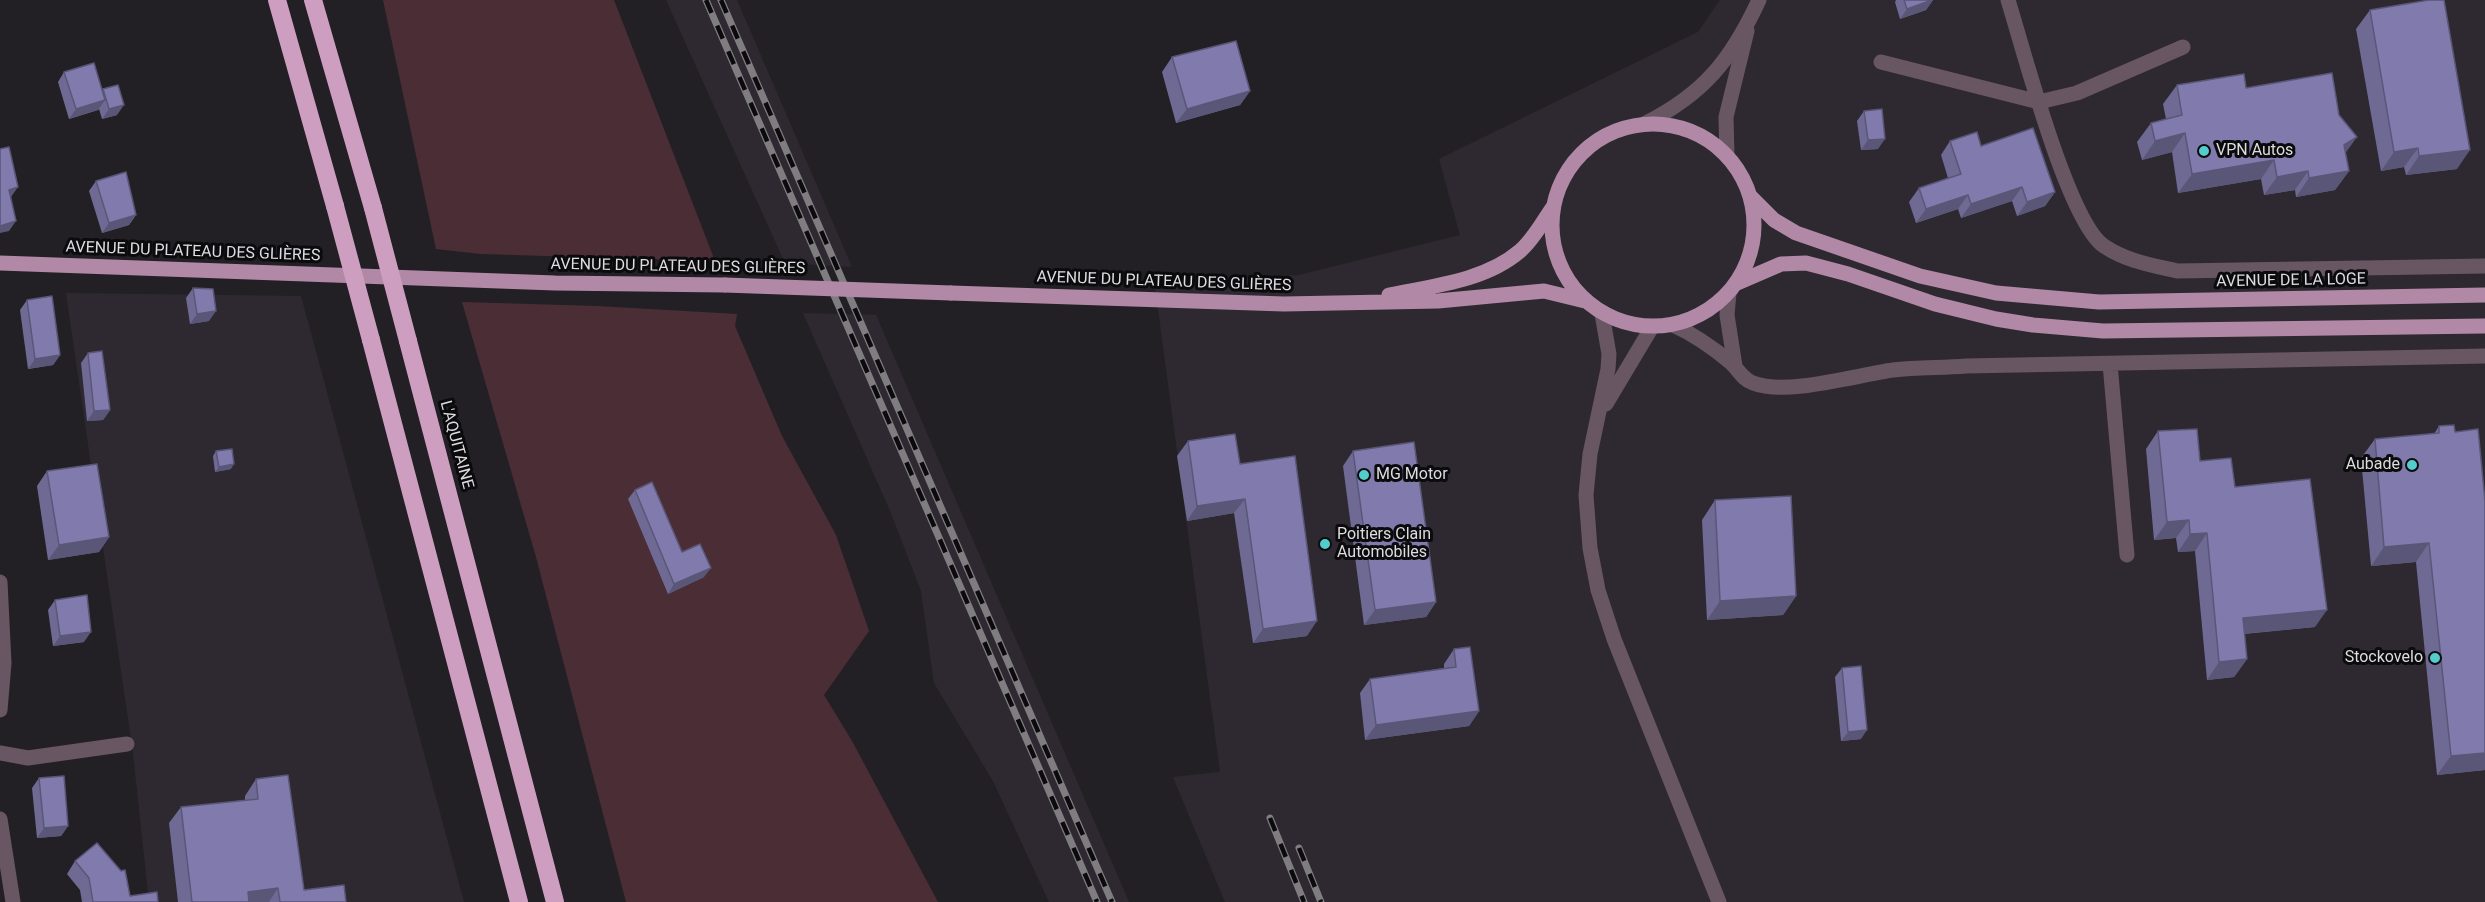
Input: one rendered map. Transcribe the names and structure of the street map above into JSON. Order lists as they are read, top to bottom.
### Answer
{
  "streets": {
    "highway": ["L'AQUITAINE"],
    "main road": ["AVENUE DU PLATEAU DES GLIÈRES", "AVENUE DE LA LOGE"]
  },
  "crossings": [
    ["AVENUE DU PLATEAU DES GLIÈRES", "AVENUE DE LA LOGE"]
  ],
  "places": [
    "VPN Autos",
    "Aubade",
    "MG Motor",
    "Poitiers Clain Automobiles",
    "Stockovelo"
  ]
}
